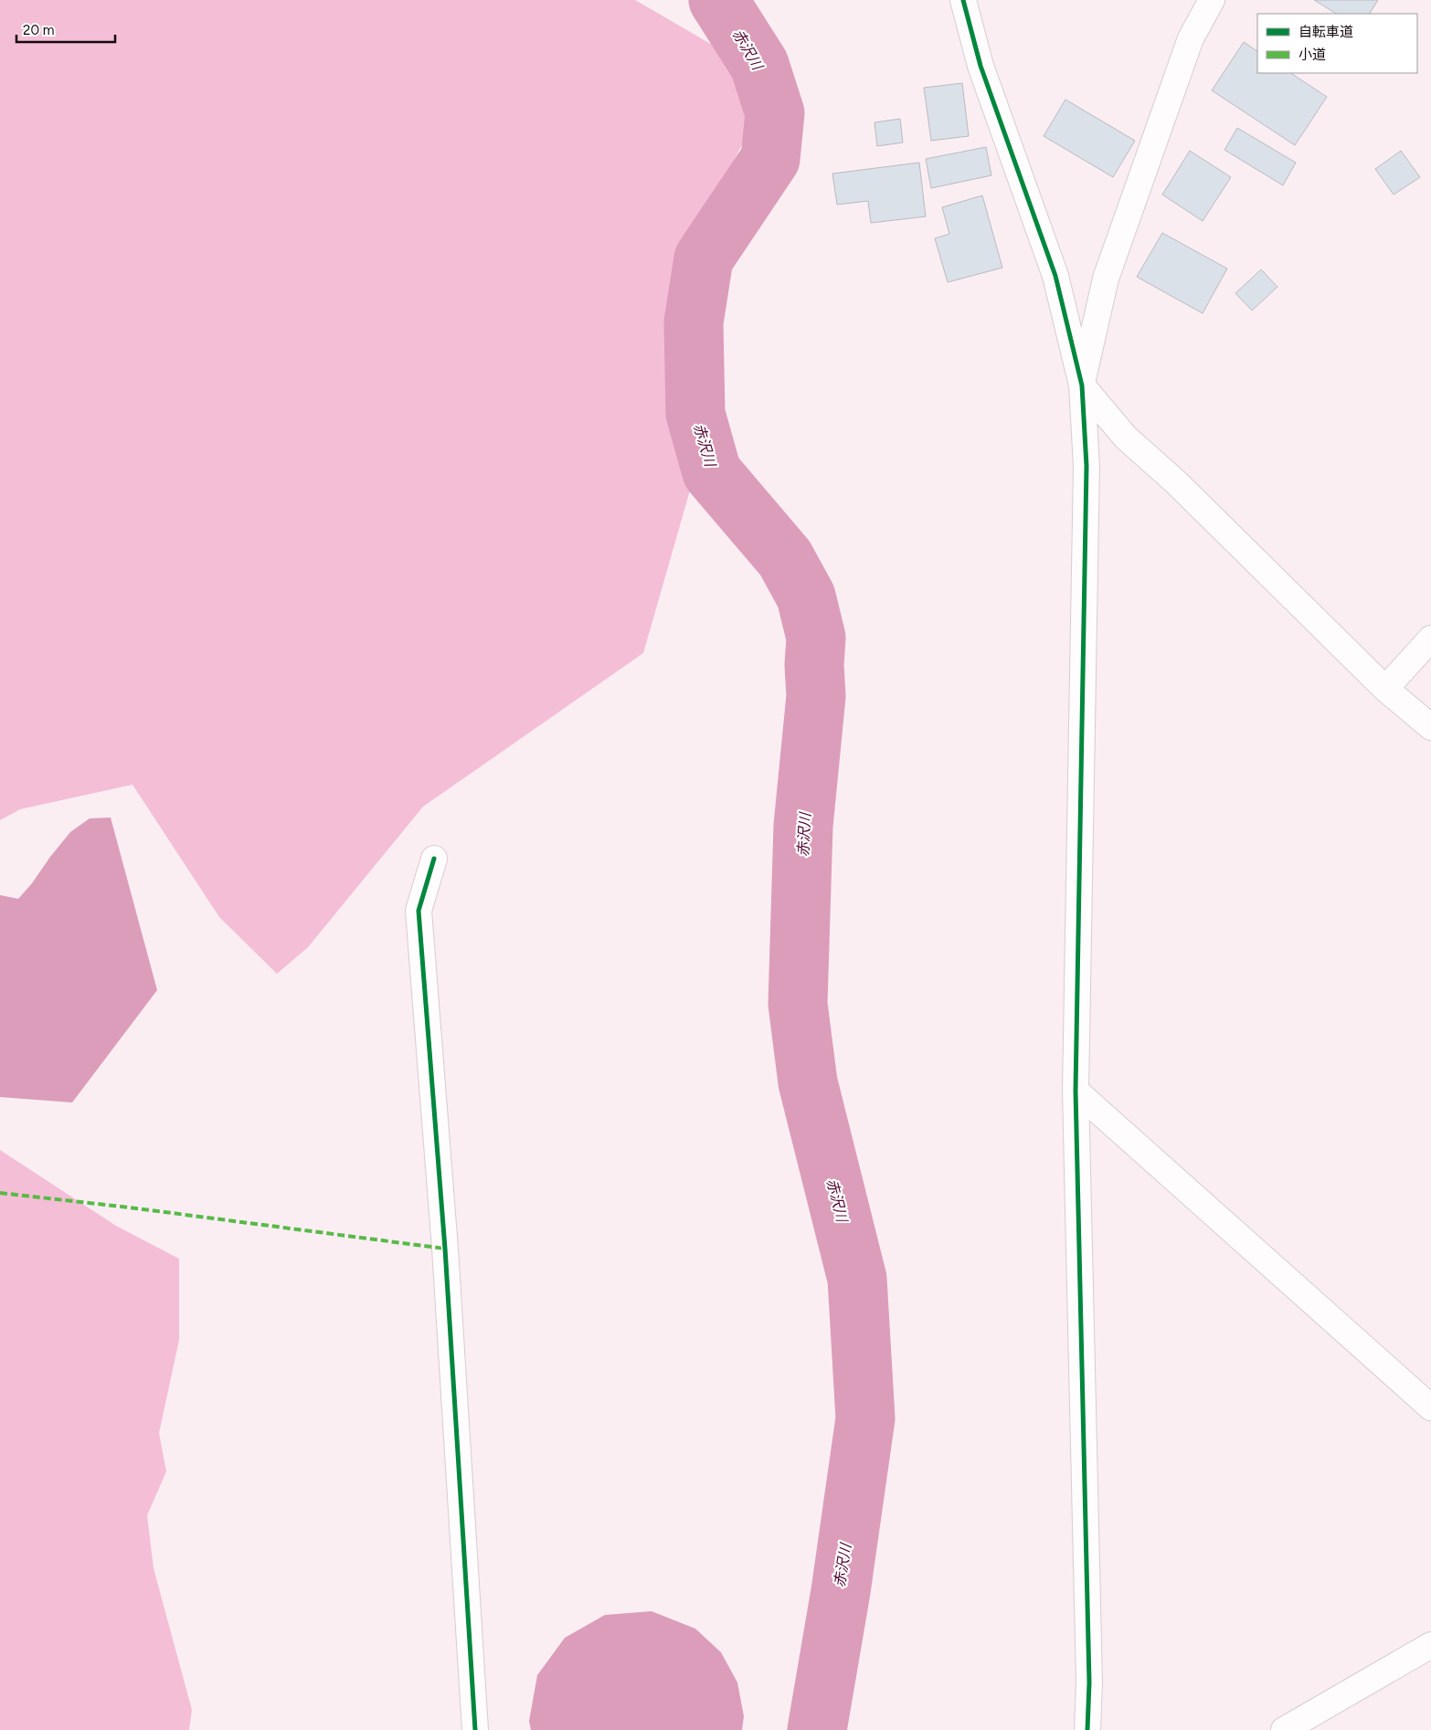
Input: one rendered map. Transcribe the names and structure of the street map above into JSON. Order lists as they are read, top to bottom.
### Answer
{
  "water": ["赤沢川"],
  "legend": ["自転車道", "小道"],
  "scale_bar": "20 m"
}
